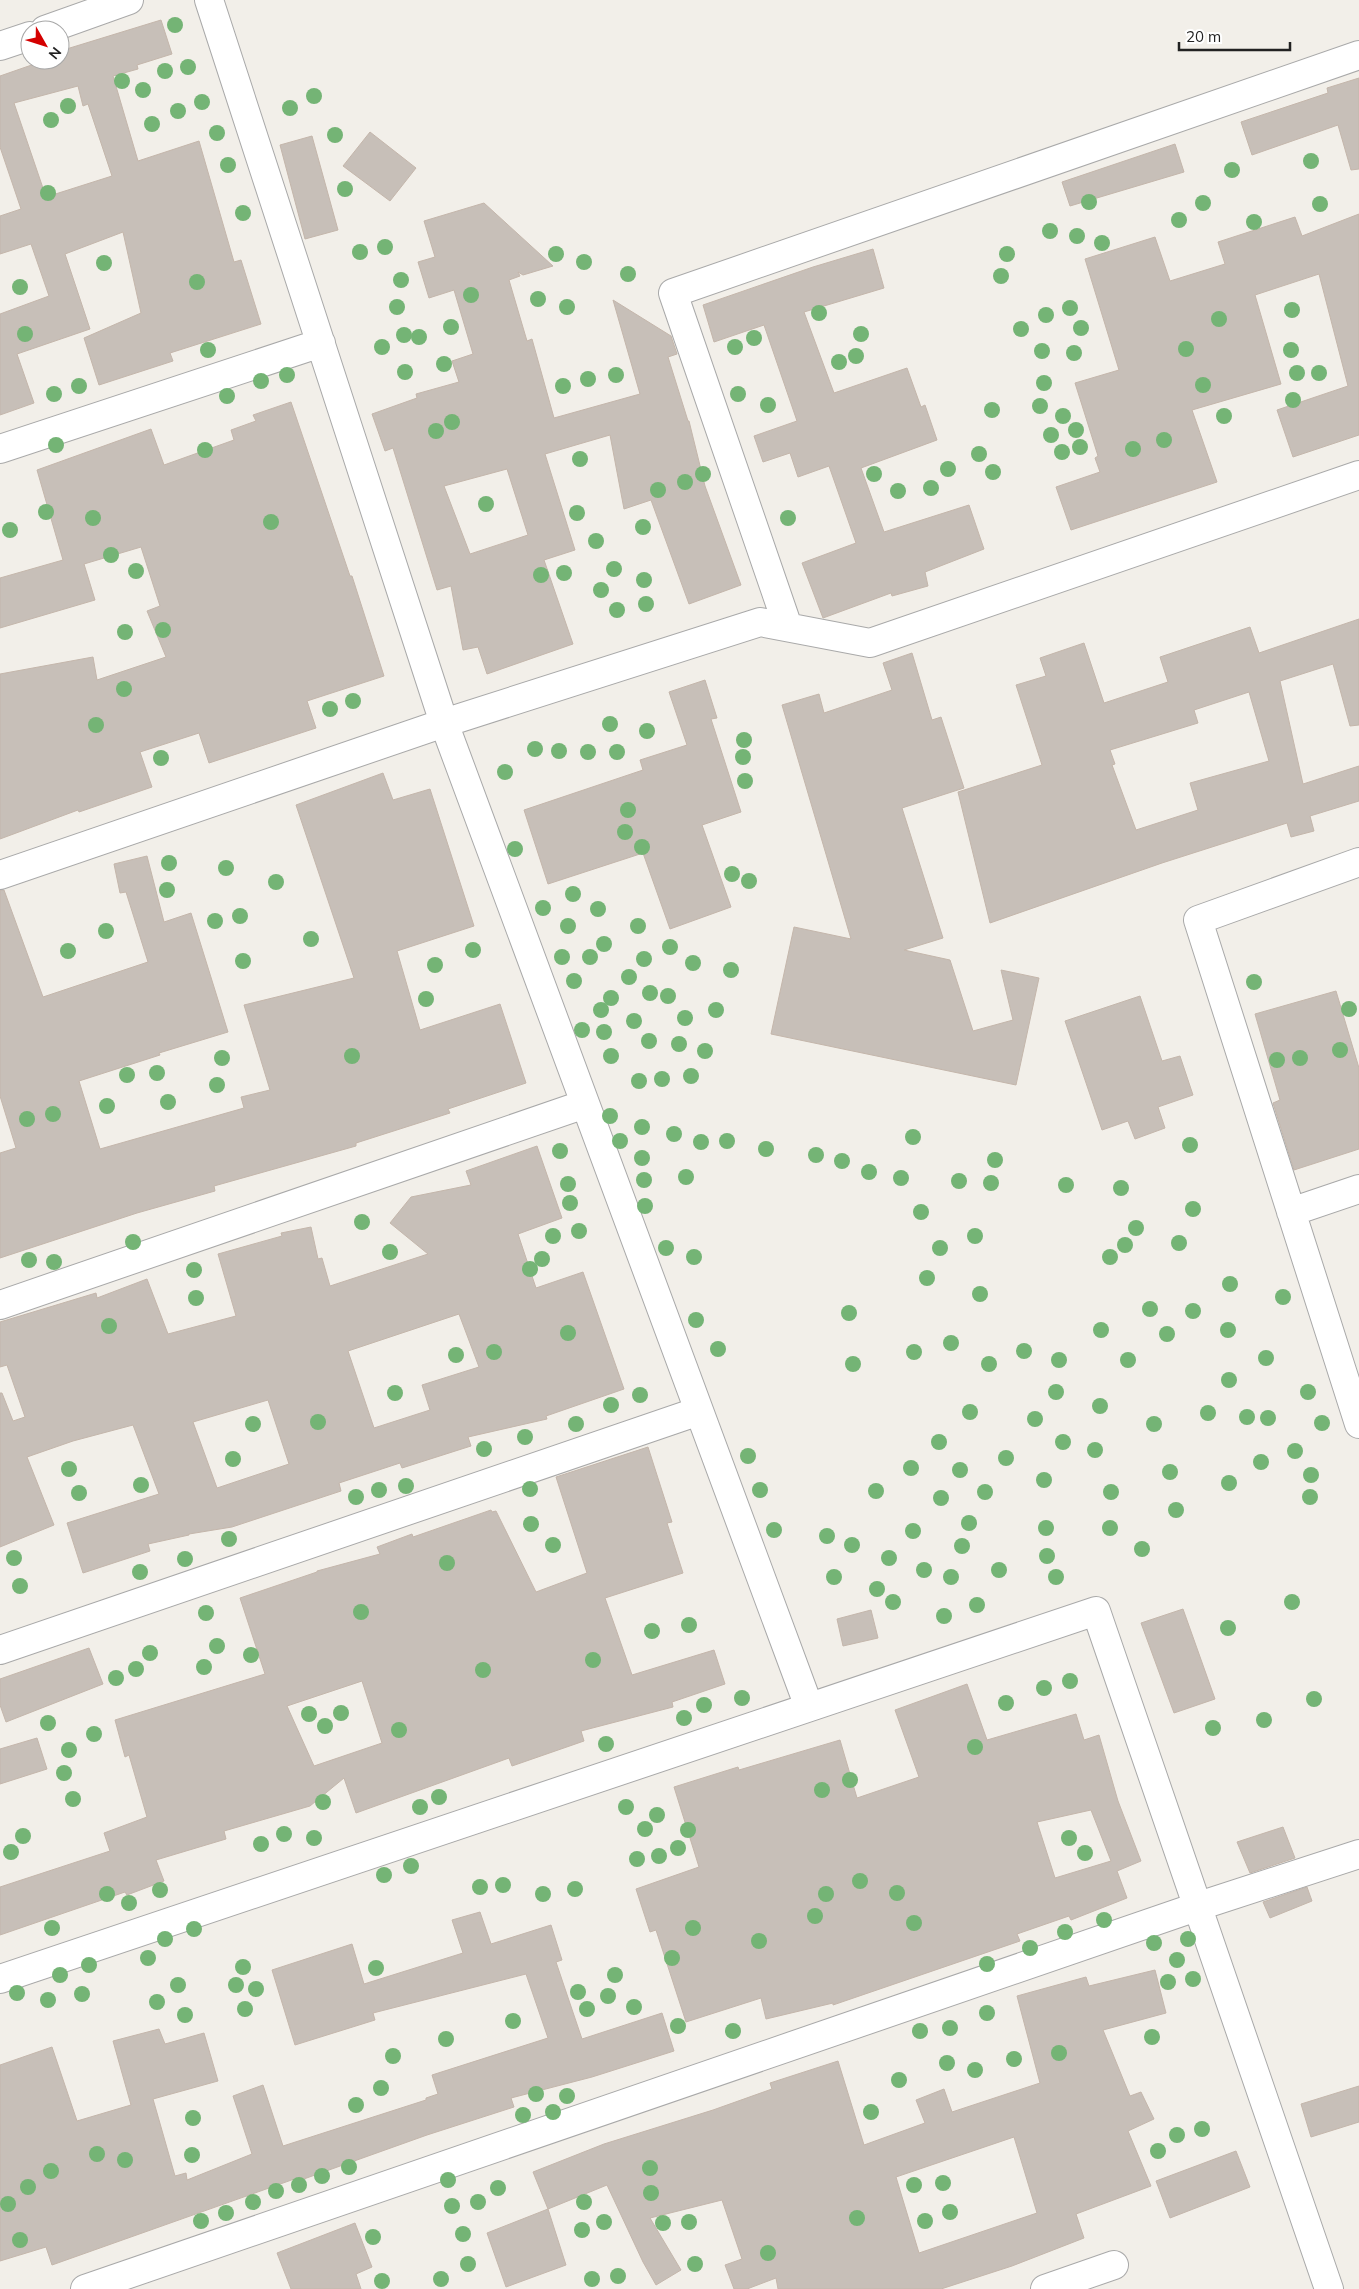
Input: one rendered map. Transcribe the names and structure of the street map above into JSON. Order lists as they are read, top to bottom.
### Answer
{
  "scale_bar": "20 m",
  "north": "bottom right"
}
